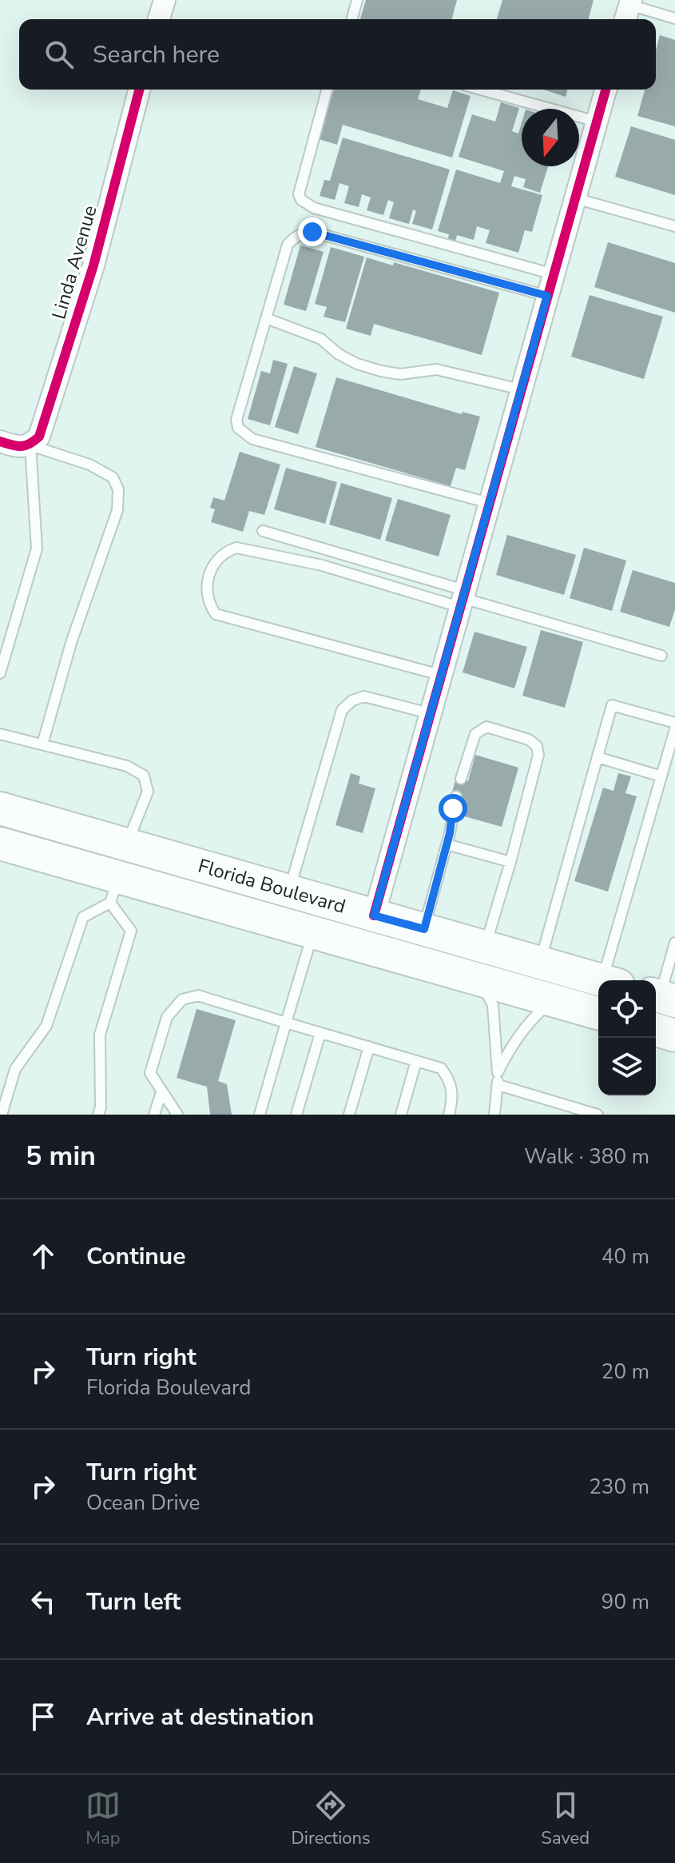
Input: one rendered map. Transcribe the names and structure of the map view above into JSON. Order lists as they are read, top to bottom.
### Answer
{
  "streets": {
    "main road": ["Florida Boulevard"],
    "street": ["Linda Avenue"]
  },
  "north": "bottom",
  "page": {
    "search": "Search here",
    "heading": ["5 min", "Walk · 380 m"],
    "list": [
      ["Continue", "40 m"],
      ["Turn right", "Florida Boulevard", "20 m"],
      ["Turn right", "Ocean Drive", "230 m"],
      ["Turn left", "90 m"],
      "Arrive at destination"
    ],
    "nav": ["Map", "Directions", "Saved"]
  }
}
